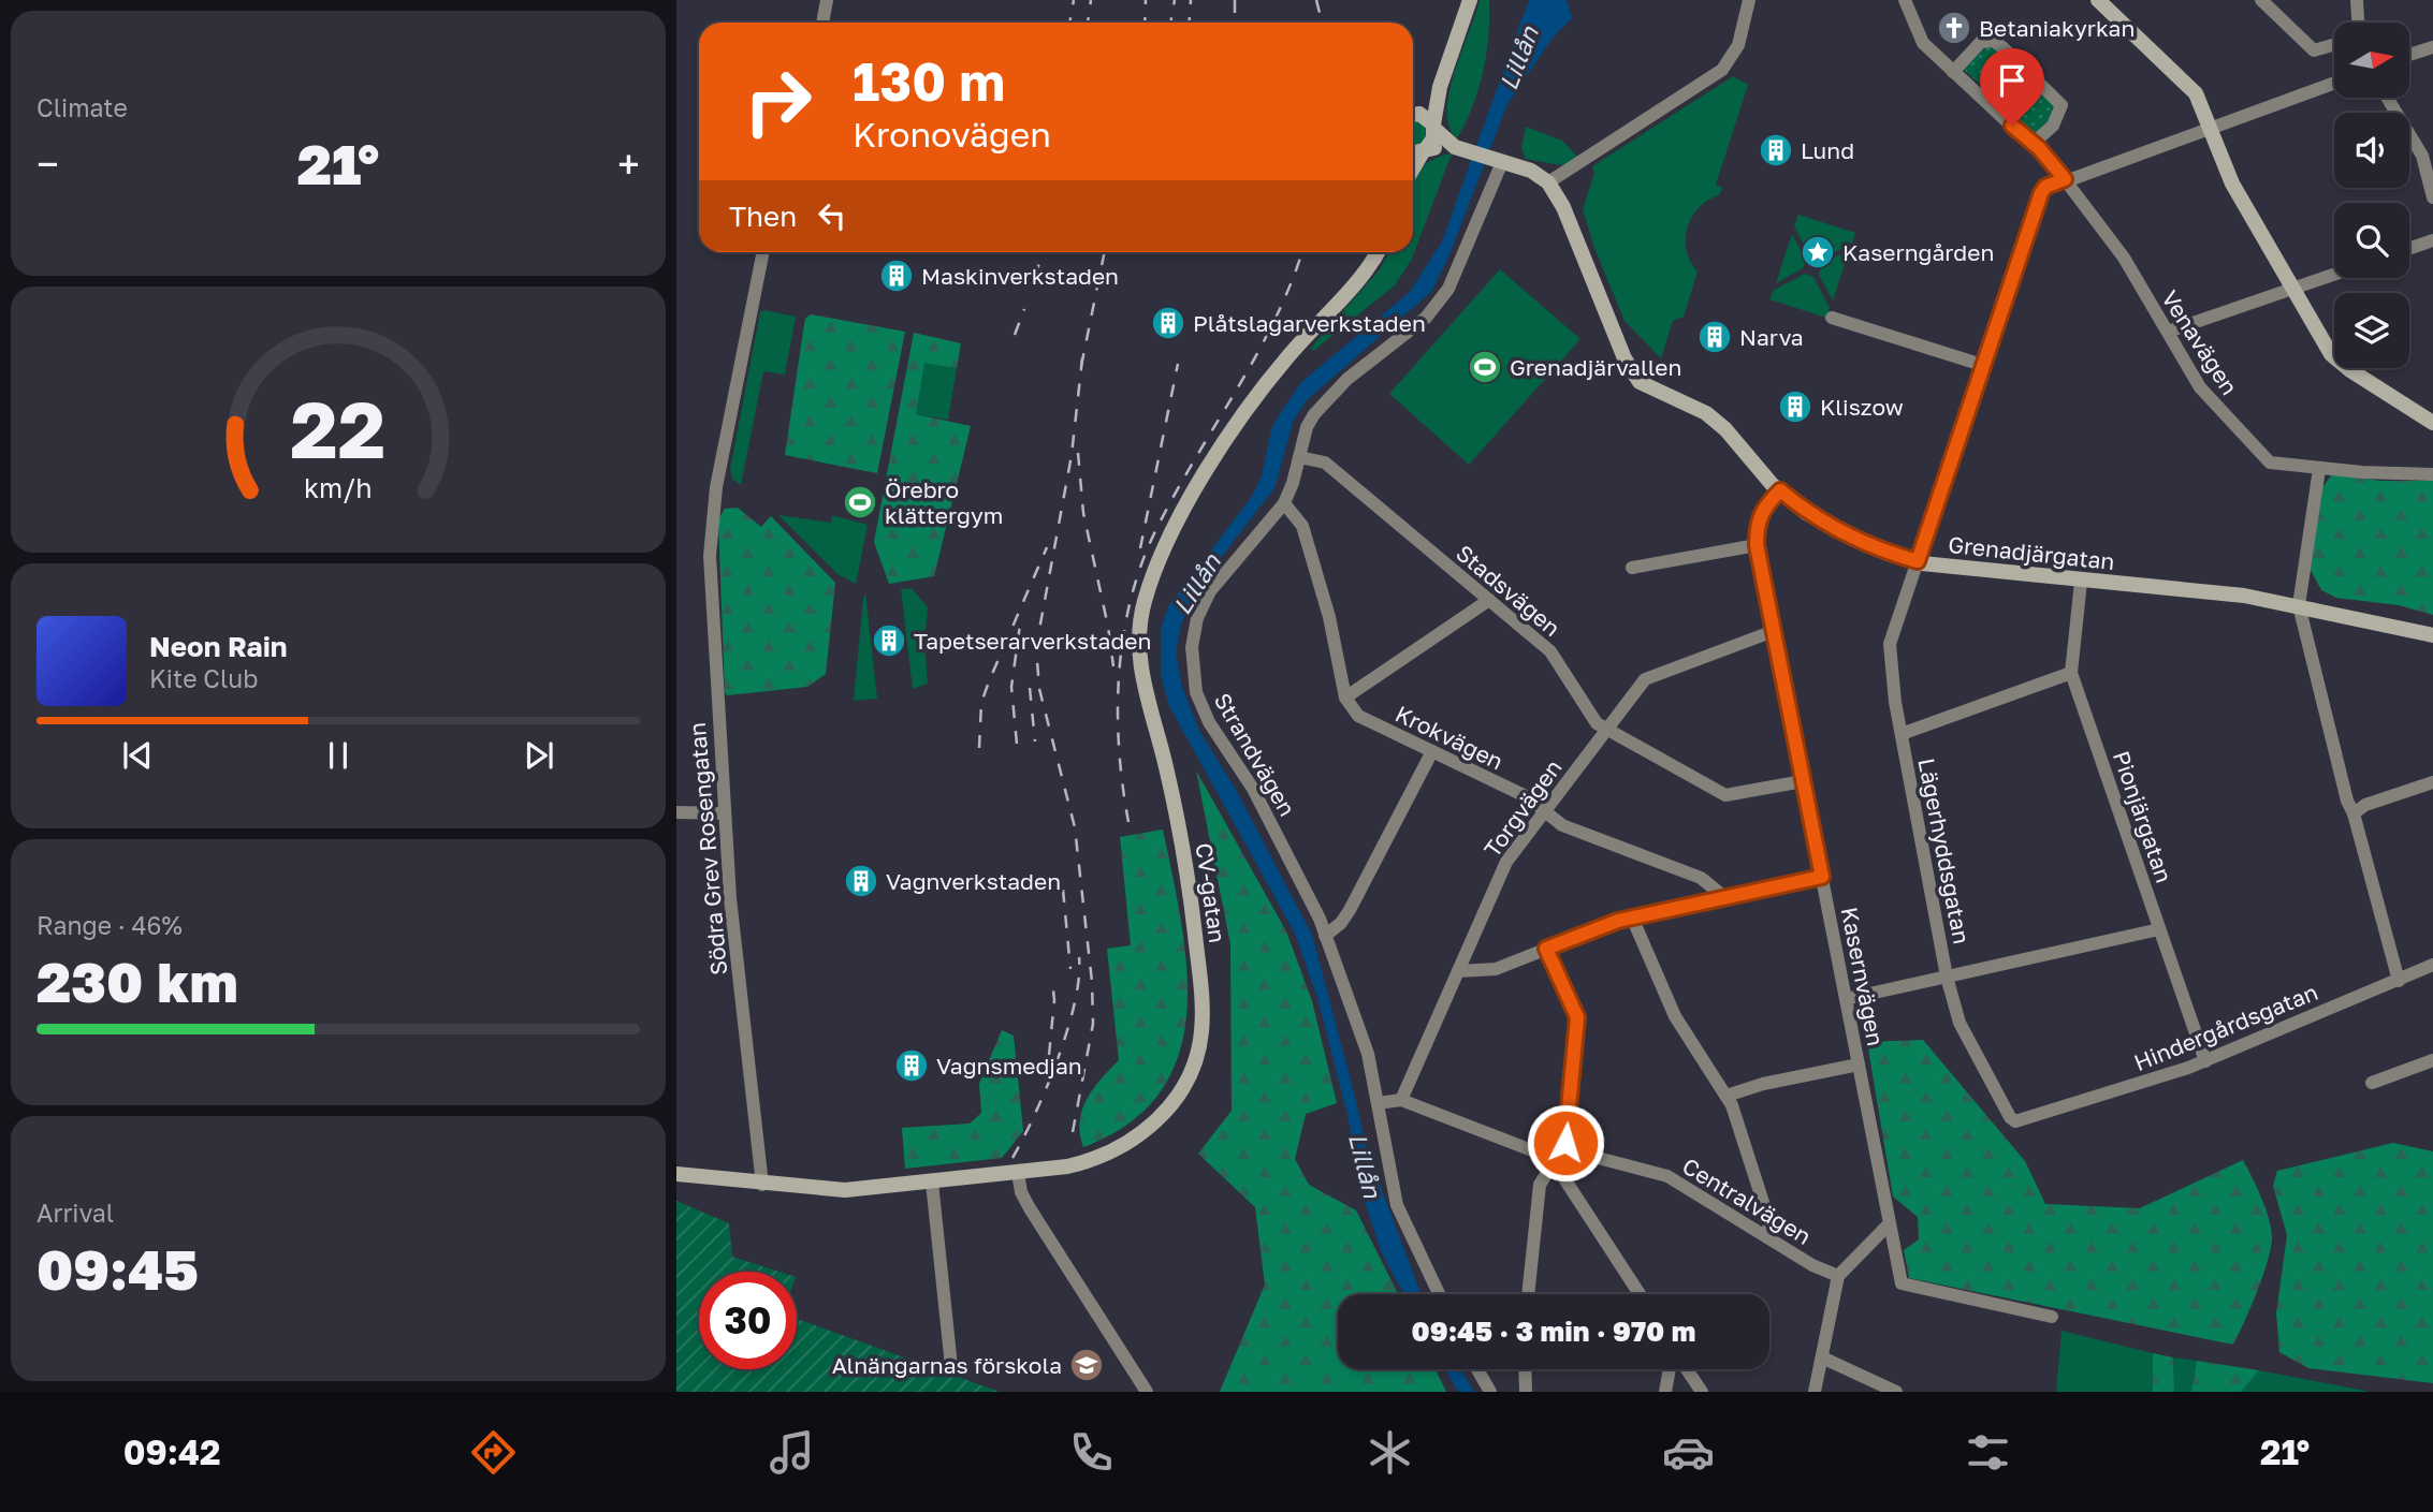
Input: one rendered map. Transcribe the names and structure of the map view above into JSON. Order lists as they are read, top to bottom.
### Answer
{
  "streets": {
    "street": [
      "Venavägen",
      "Grenadjärgatan",
      "Stadsvägen",
      "Krokvägen",
      "Strandvägen",
      "Torgvägen",
      "Pionjärgatan",
      "Södra Grev Rosengatan",
      "Lägerhyddsgatan",
      "CV-gatan",
      "Kasernvägen",
      "Hindergårdsgatan",
      "Centralvägen"
    ]
  },
  "crossings": [
    ["Venavägen", "Lägerhyddsgatan"],
    ["Grenadjärgatan", "Pionjärgatan"],
    ["Grenadjärgatan", "Lägerhyddsgatan"],
    ["Grenadjärgatan", "Kasernvägen"],
    ["Stadsvägen", "Strandvägen"],
    ["Stadsvägen", "Torgvägen"],
    ["Stadsvägen", "Kasernvägen"],
    ["Krokvägen", "Torgvägen"],
    ["Torgvägen", "Kasernvägen"],
    ["Pionjärgatan", "Hindergårdsgatan"],
    ["Södra Grev Rosengatan", "CV-gatan"],
    ["Lägerhyddsgatan", "Hindergårdsgatan"]
  ],
  "water": ["Lillån"],
  "places": {
    "church": ["Betaniakyrkan"],
    "building": [
      "Lund",
      "Maskinverkstaden",
      "Plåtslagarverkstaden",
      "Narva",
      "Kliszow",
      "Tapetserarverkstaden",
      "Vagnverkstaden",
      "Vagnsmedjan"
    ],
    "place": ["Kaserngården"],
    "sports": ["Grenadjärvallen", "Örebro klättergym"],
    "school or university": ["Alnängarnas förskola"]
  },
  "north": "right",
  "page": {
    "tile": [
      "Climate",
      ["Range · 46%", "230 km"],
      ["Arrival", "09:45"]
    ],
    "turn": ["130 m", "Kronovägen"],
    "heat": ["−", "21°", "+"],
    "then": "Then",
    "song": ["Neon Rain", "Kite Club"],
    "limit": "30",
    "trip": "09:45 · 3 min · 970 m",
    "tabs": ["09:42", "21°"],
    "gauge": ["22", "km/h"]
  }
}
